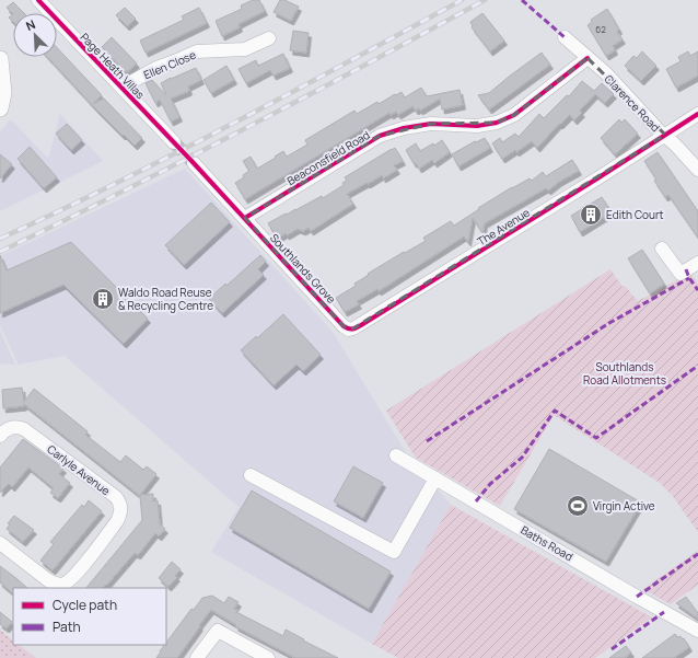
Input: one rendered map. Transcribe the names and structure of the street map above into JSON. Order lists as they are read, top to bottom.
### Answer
{
  "streets": {
    "street": [
      "Ellen Close",
      "Page Heath Villas",
      "Clarence Road",
      "Beaconsfield Road",
      "The Avenue",
      "Southlands Grove",
      "Carlyle Avenue",
      "Baths Road"
    ]
  },
  "crossings": [
    ["Ellen Close", "Page Heath Villas"],
    ["Clarence Road", "Beaconsfield Road"],
    ["Clarence Road", "The Avenue"],
    ["Beaconsfield Road", "Southlands Grove"],
    ["The Avenue", "Southlands Grove"]
  ],
  "parks": ["Southlands Road Allotments"],
  "places": {
    "building": ["Edith Court", "Waldo Road Reuse & Recycling Centre"],
    "sports": ["Virgin Active"]
  },
  "house_numbers": ["62"],
  "legend": ["Cycle path", "Path"],
  "north": "top left"
}
